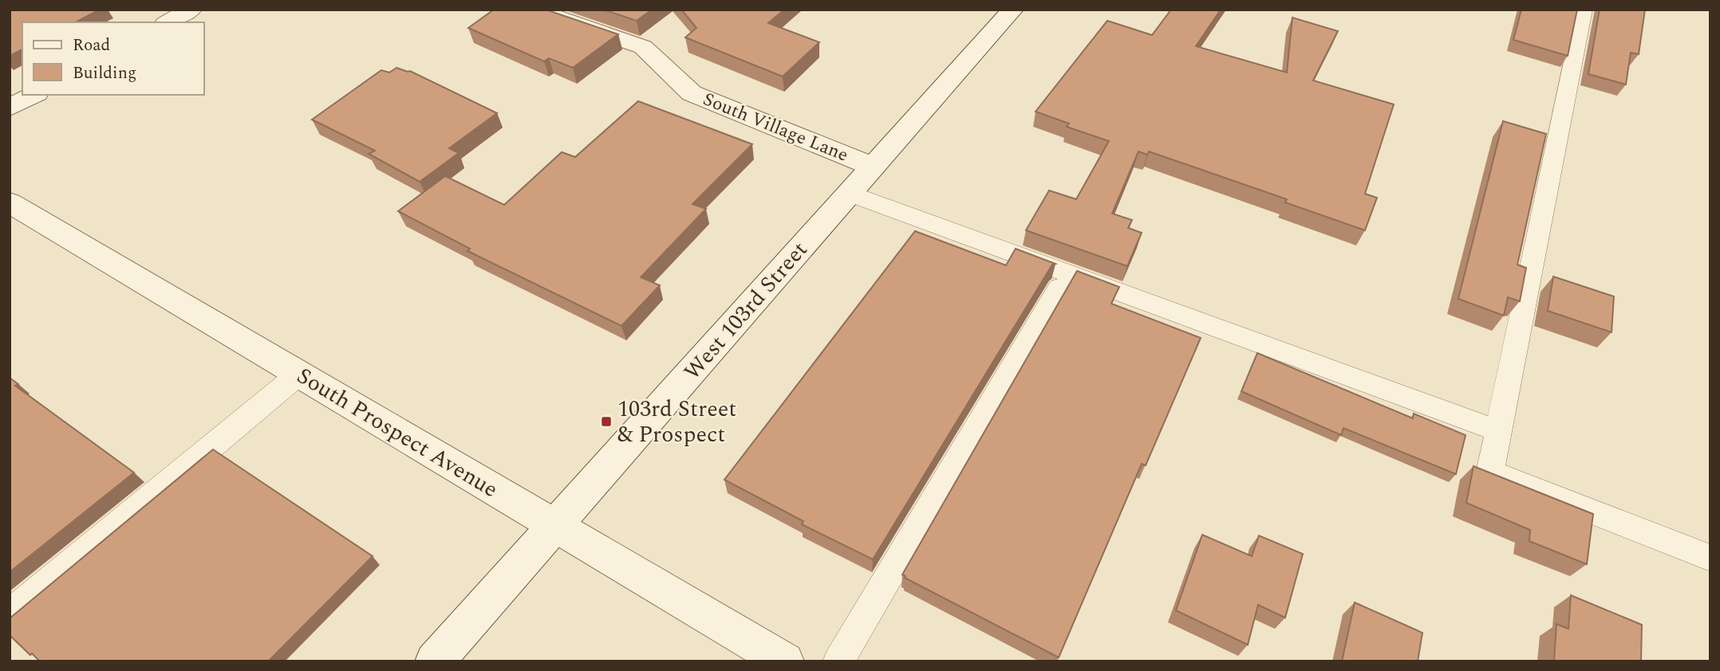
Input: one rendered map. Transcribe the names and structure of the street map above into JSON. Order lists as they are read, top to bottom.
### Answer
{
  "streets": {
    "street": ["South Village Lane", "West 103rd Street", "South Prospect Avenue"]
  },
  "crossings": [
    ["South Village Lane", "West 103rd Street"],
    ["West 103rd Street", "South Prospect Avenue"]
  ],
  "places": {
    "transit": ["103rd Street & Prospect"]
  },
  "legend": ["Road", "Building"]
}
